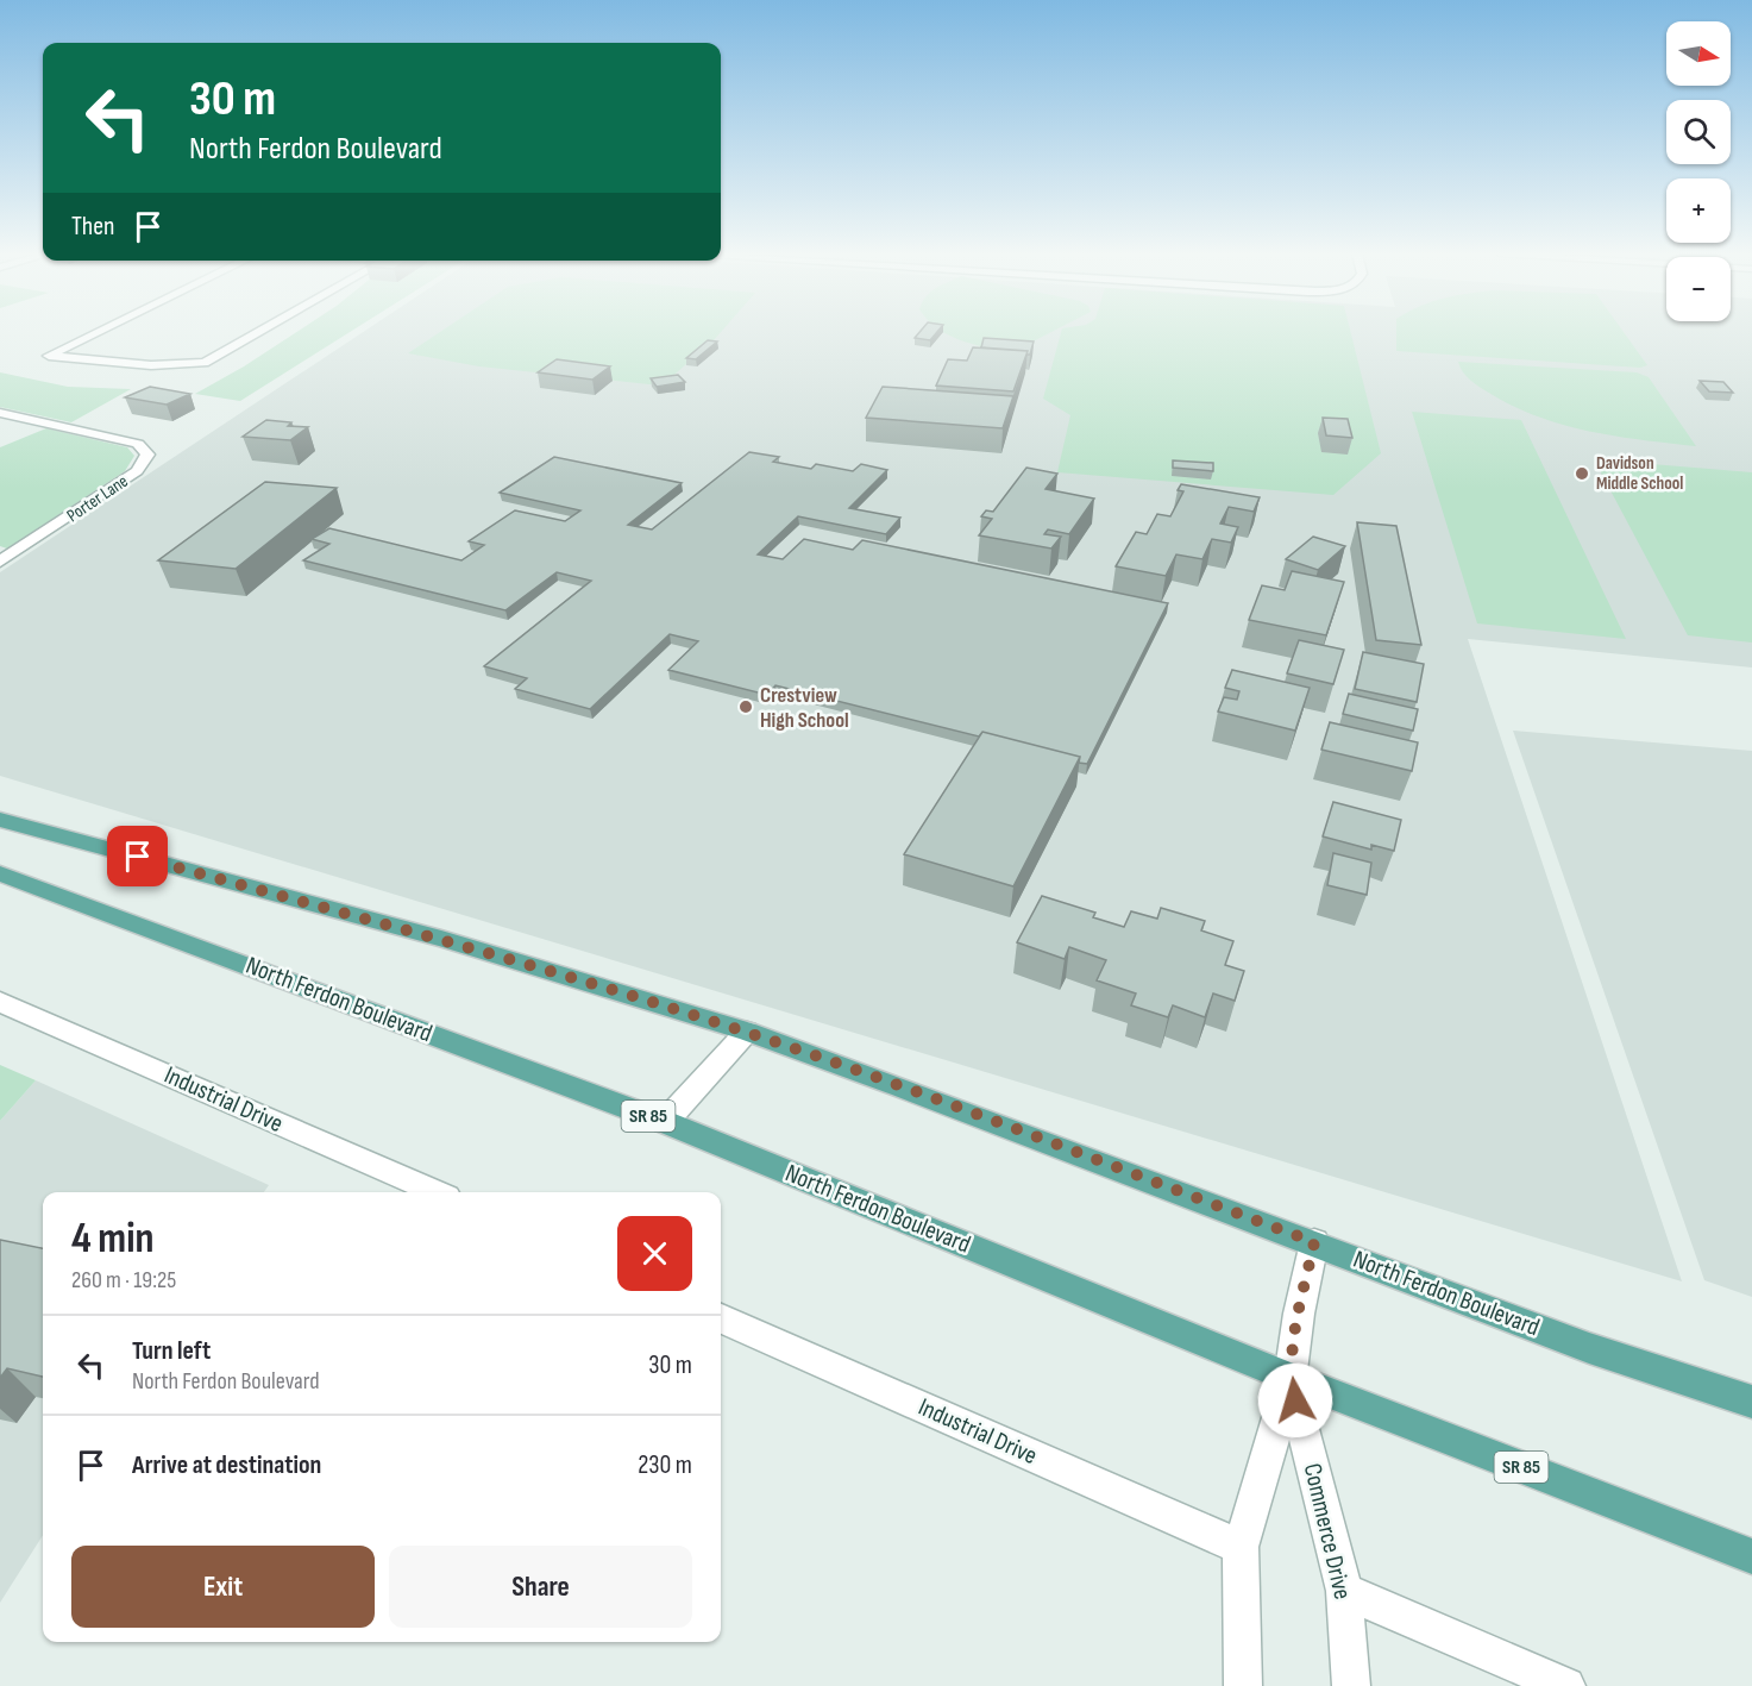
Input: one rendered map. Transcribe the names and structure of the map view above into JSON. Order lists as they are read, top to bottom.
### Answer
{
  "streets": {
    "main road": ["North Ferdon Boulevard", "SR 85"],
    "street": ["Porter Lane", "Industrial Drive", "Commerce Drive"]
  },
  "crossings": [
    ["North Ferdon Boulevard", "Commerce Drive"],
    ["Industrial Drive", "Commerce Drive"]
  ],
  "places": ["Davidson Middle School", "Crestview High School"],
  "north": "right",
  "page": {
    "map_buttons": ["+", "−"],
    "turn": ["30 m", "North Ferdon Boulevard"],
    "then": "Then",
    "heading": ["4 min", "260 m · 19:25"],
    "list": [
      {
        "name": "Turn left",
        "note": "North Ferdon Boulevard",
        "value": "30 m"
      },
      {
        "name": "Arrive at destination",
        "value": "230 m"
      }
    ],
    "buttons": ["Exit", "Share"]
  }
}
